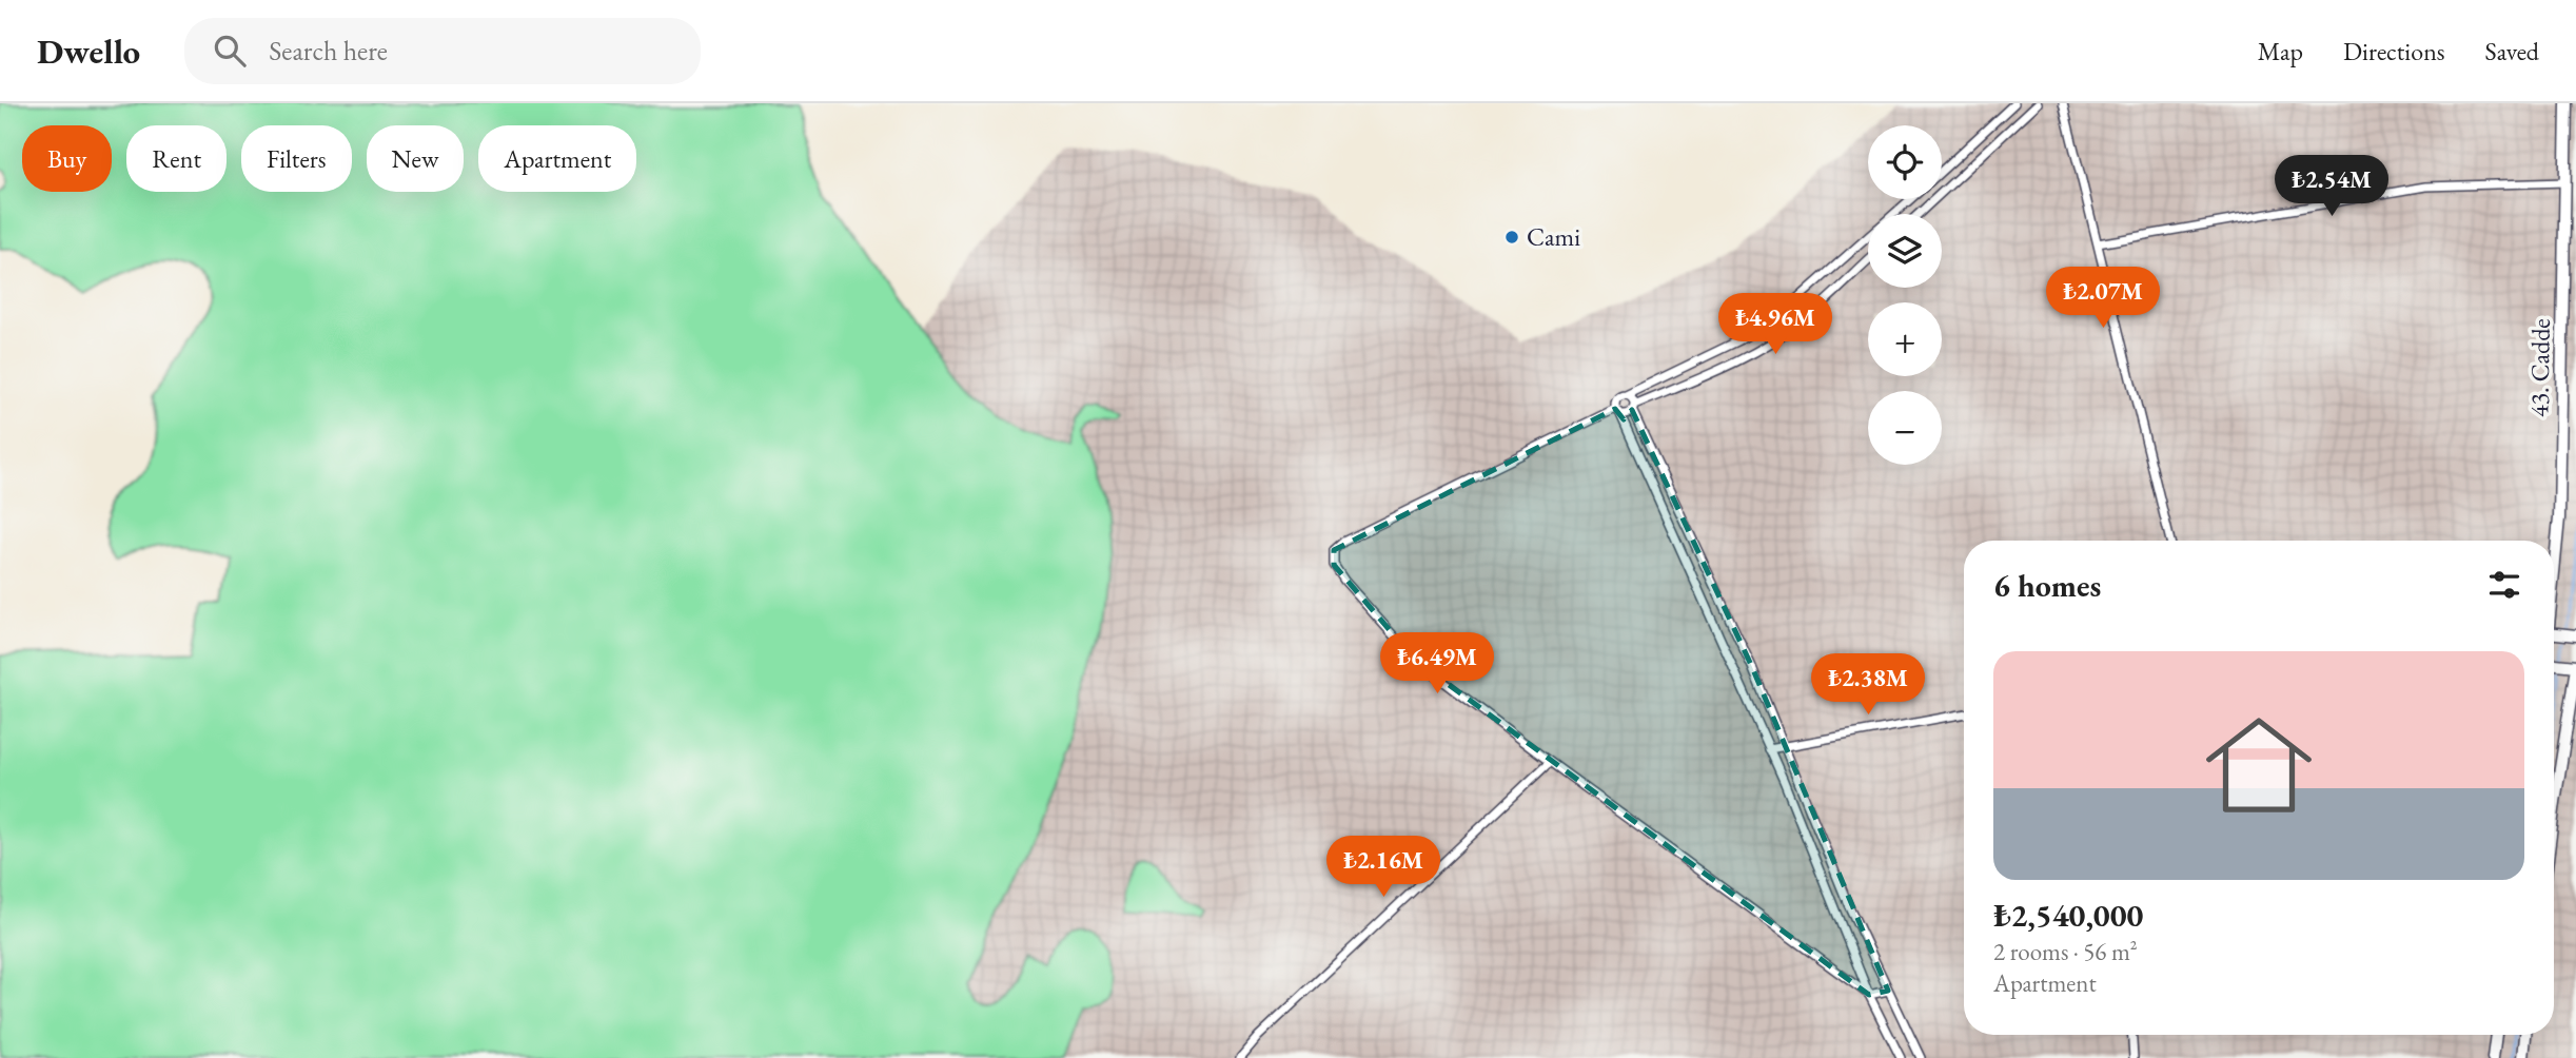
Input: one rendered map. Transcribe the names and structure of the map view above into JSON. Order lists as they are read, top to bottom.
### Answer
{
  "streets": {
    "main road": ["43. Cadde"]
  },
  "places": ["Cami"],
  "page": {
    "header": "Dwello",
    "search": "Search here",
    "nav": ["Map", "Directions", "Saved"],
    "map_buttons": ["+", "−"],
    "chip": [
      "Buy",
      "Rent",
      "Filters",
      "New",
      "Apartment"
    ],
    "price": [
      "₺2.54M",
      "₺2.07M",
      "₺4.96M",
      "₺6.49M",
      "₺2.38M",
      "₺2.16M"
    ],
    "heading": "6 homes",
    "list": [
      {
        "name": "₺2,540,000",
        "note": "2 rooms · 56 m² · Apartment"
      }
    ]
  }
}
